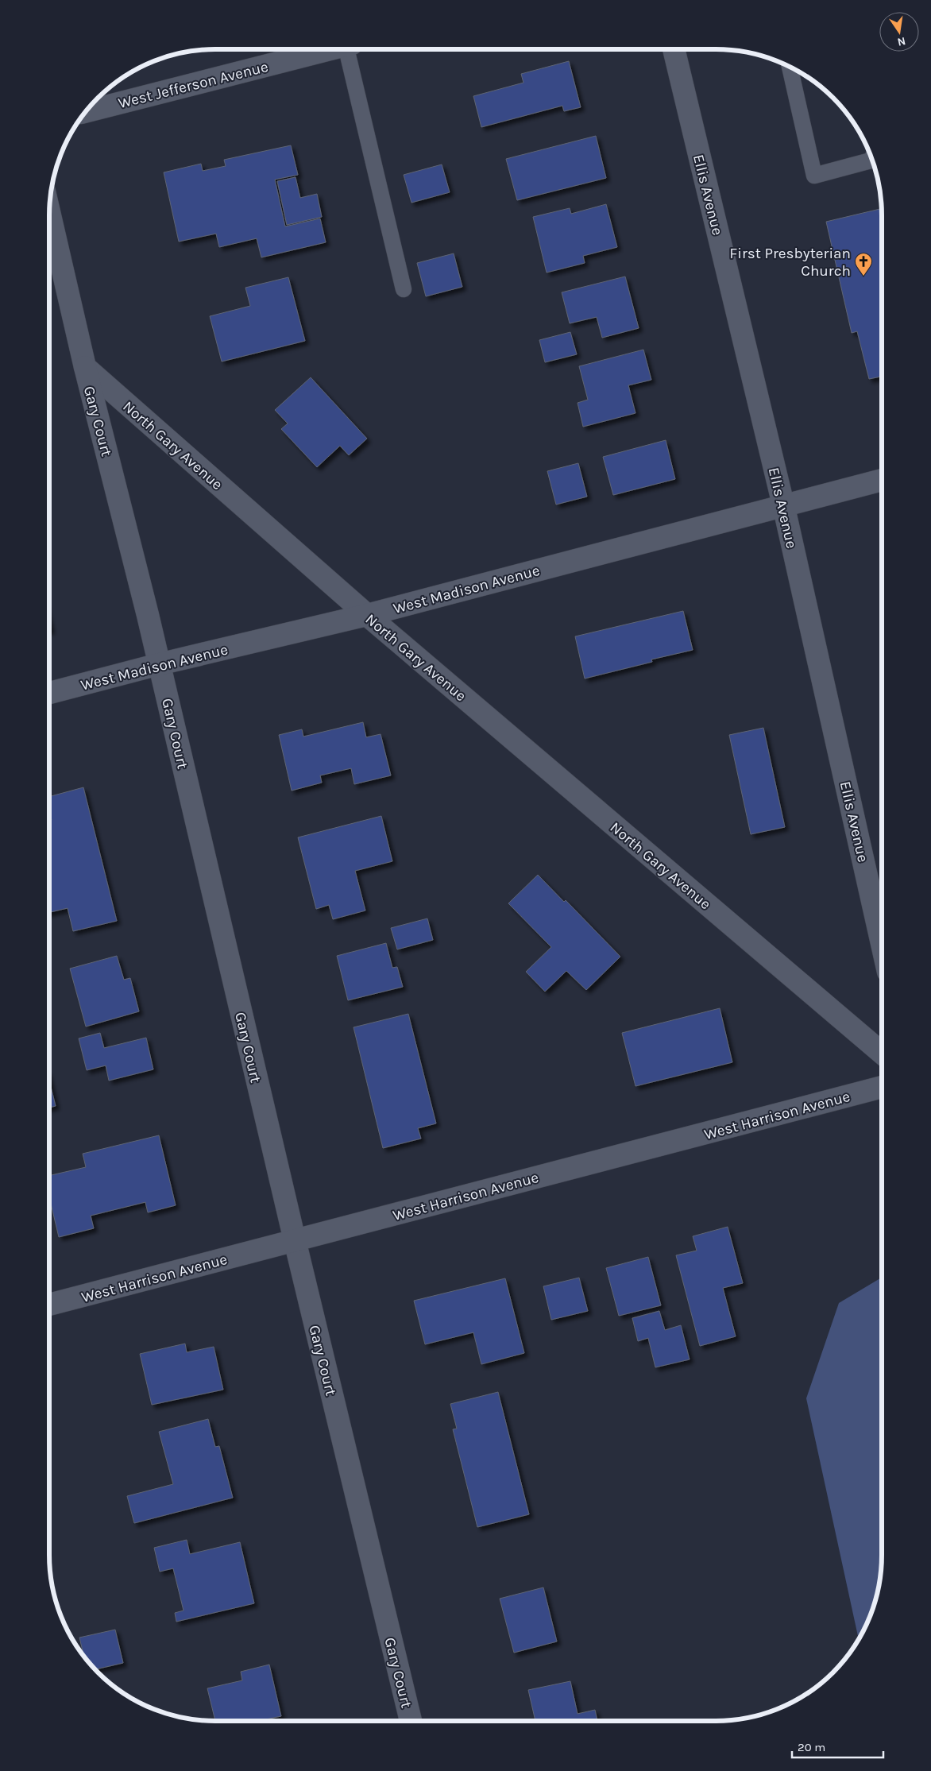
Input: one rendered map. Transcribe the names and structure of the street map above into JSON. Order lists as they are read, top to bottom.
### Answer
{
  "streets": {
    "street": [
      "West Jefferson Avenue",
      "Ellis Avenue",
      "Gary Court",
      "North Gary Avenue",
      "West Madison Avenue",
      "West Harrison Avenue"
    ]
  },
  "crossings": [
    ["Ellis Avenue", "West Madison Avenue"],
    ["Gary Court", "North Gary Avenue"],
    ["Gary Court", "West Madison Avenue"],
    ["Gary Court", "West Harrison Avenue"],
    ["North Gary Avenue", "West Madison Avenue"]
  ],
  "places": {
    "church": ["First Presbyterian Church"]
  },
  "scale_bar": "20 m",
  "north": "bottom"
}
